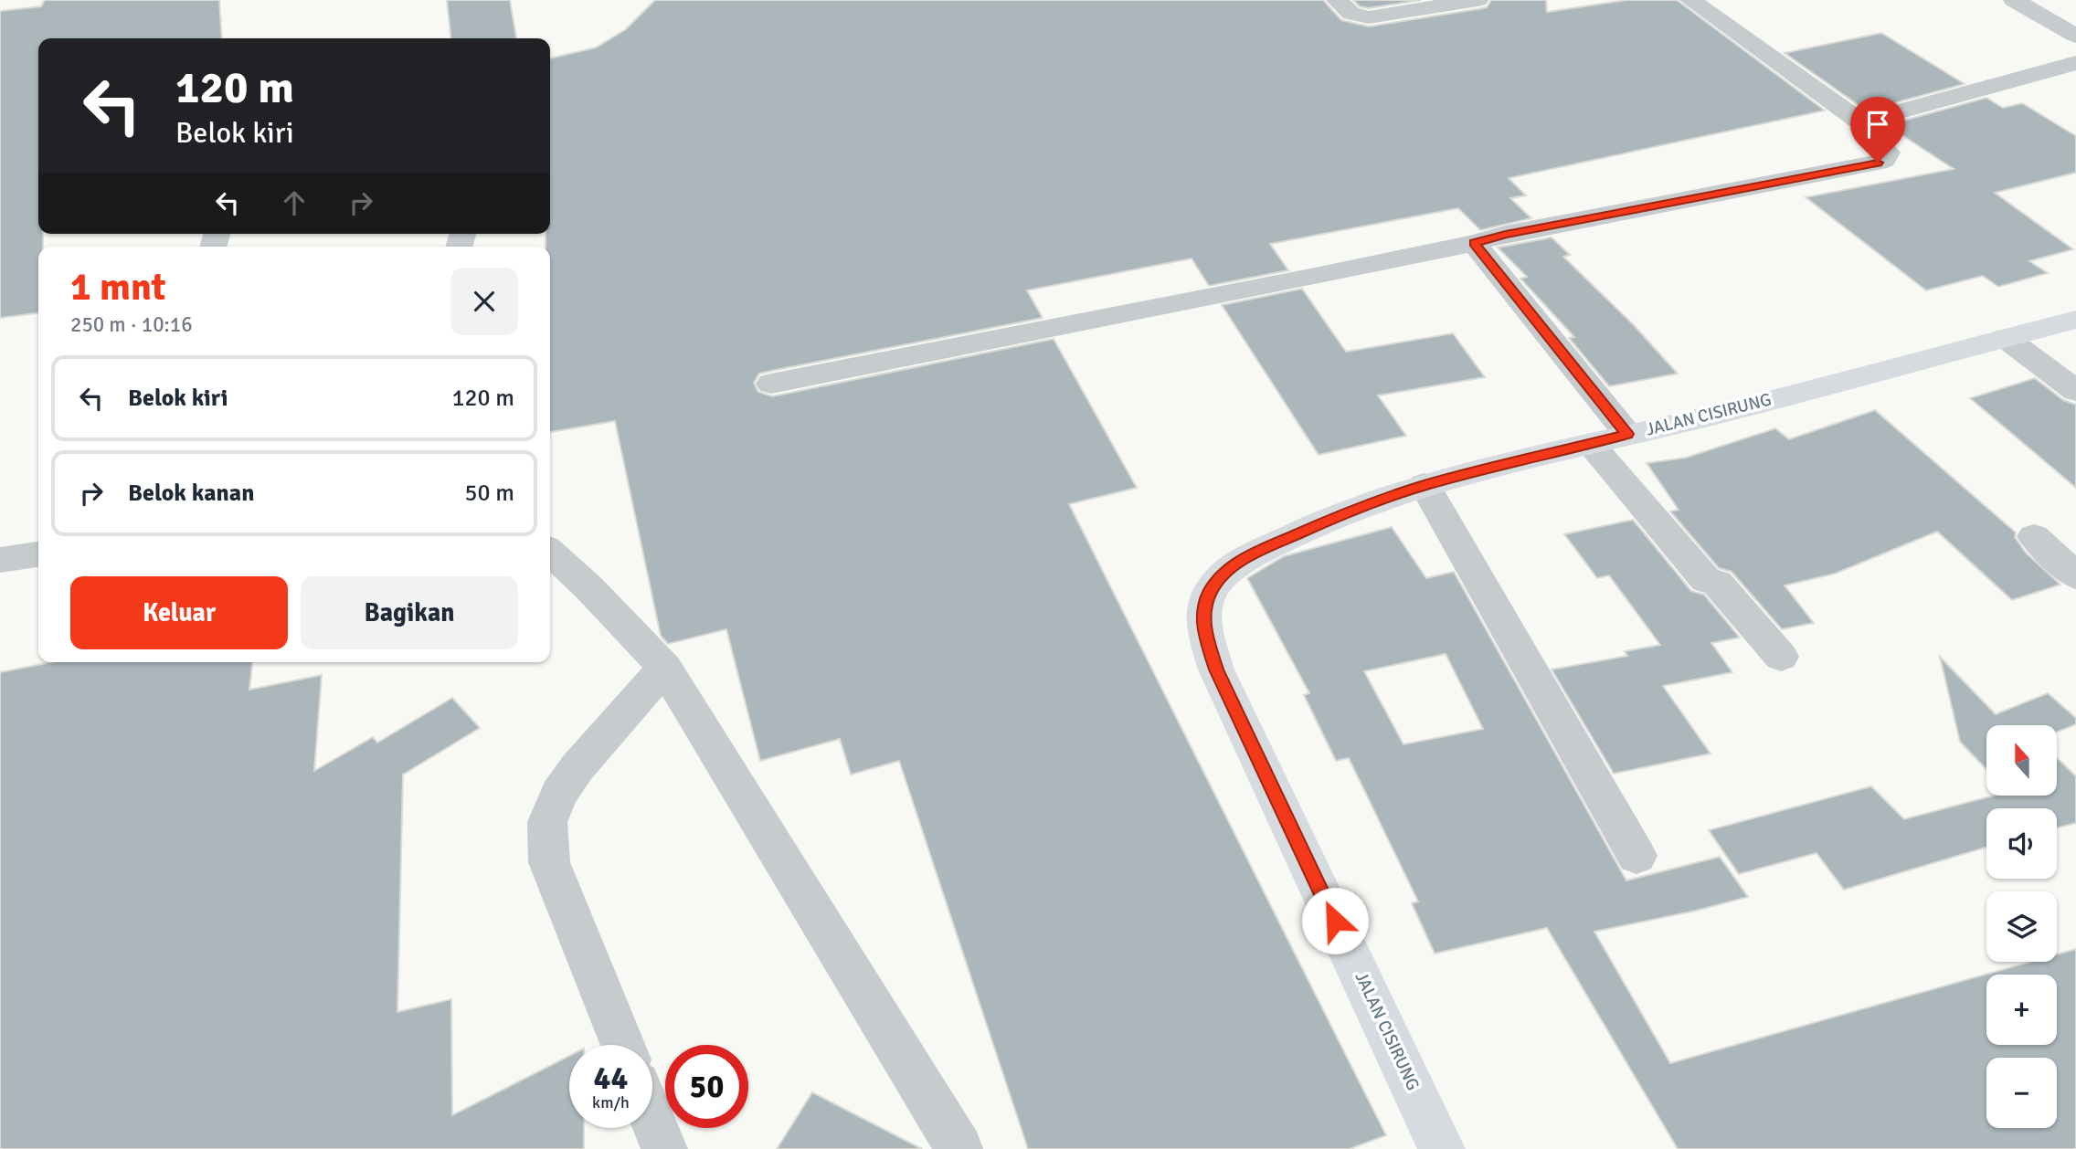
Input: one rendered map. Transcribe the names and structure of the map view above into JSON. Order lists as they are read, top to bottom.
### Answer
{
  "streets": {
    "main road": ["JALAN CISIRUNG"]
  },
  "north": "top",
  "page": {
    "turn": ["120 m", "Belok kiri"],
    "heading": ["1 mnt", "250 m · 10:16"],
    "list": [
      {
        "name": "Belok kiri",
        "value": "120 m"
      },
      {
        "name": "Belok kanan",
        "value": "50 m"
      }
    ],
    "buttons": ["Keluar", "Bagikan"],
    "map_buttons": ["+", "−"],
    "speed": "44 km/h",
    "limit": "50"
  }
}
